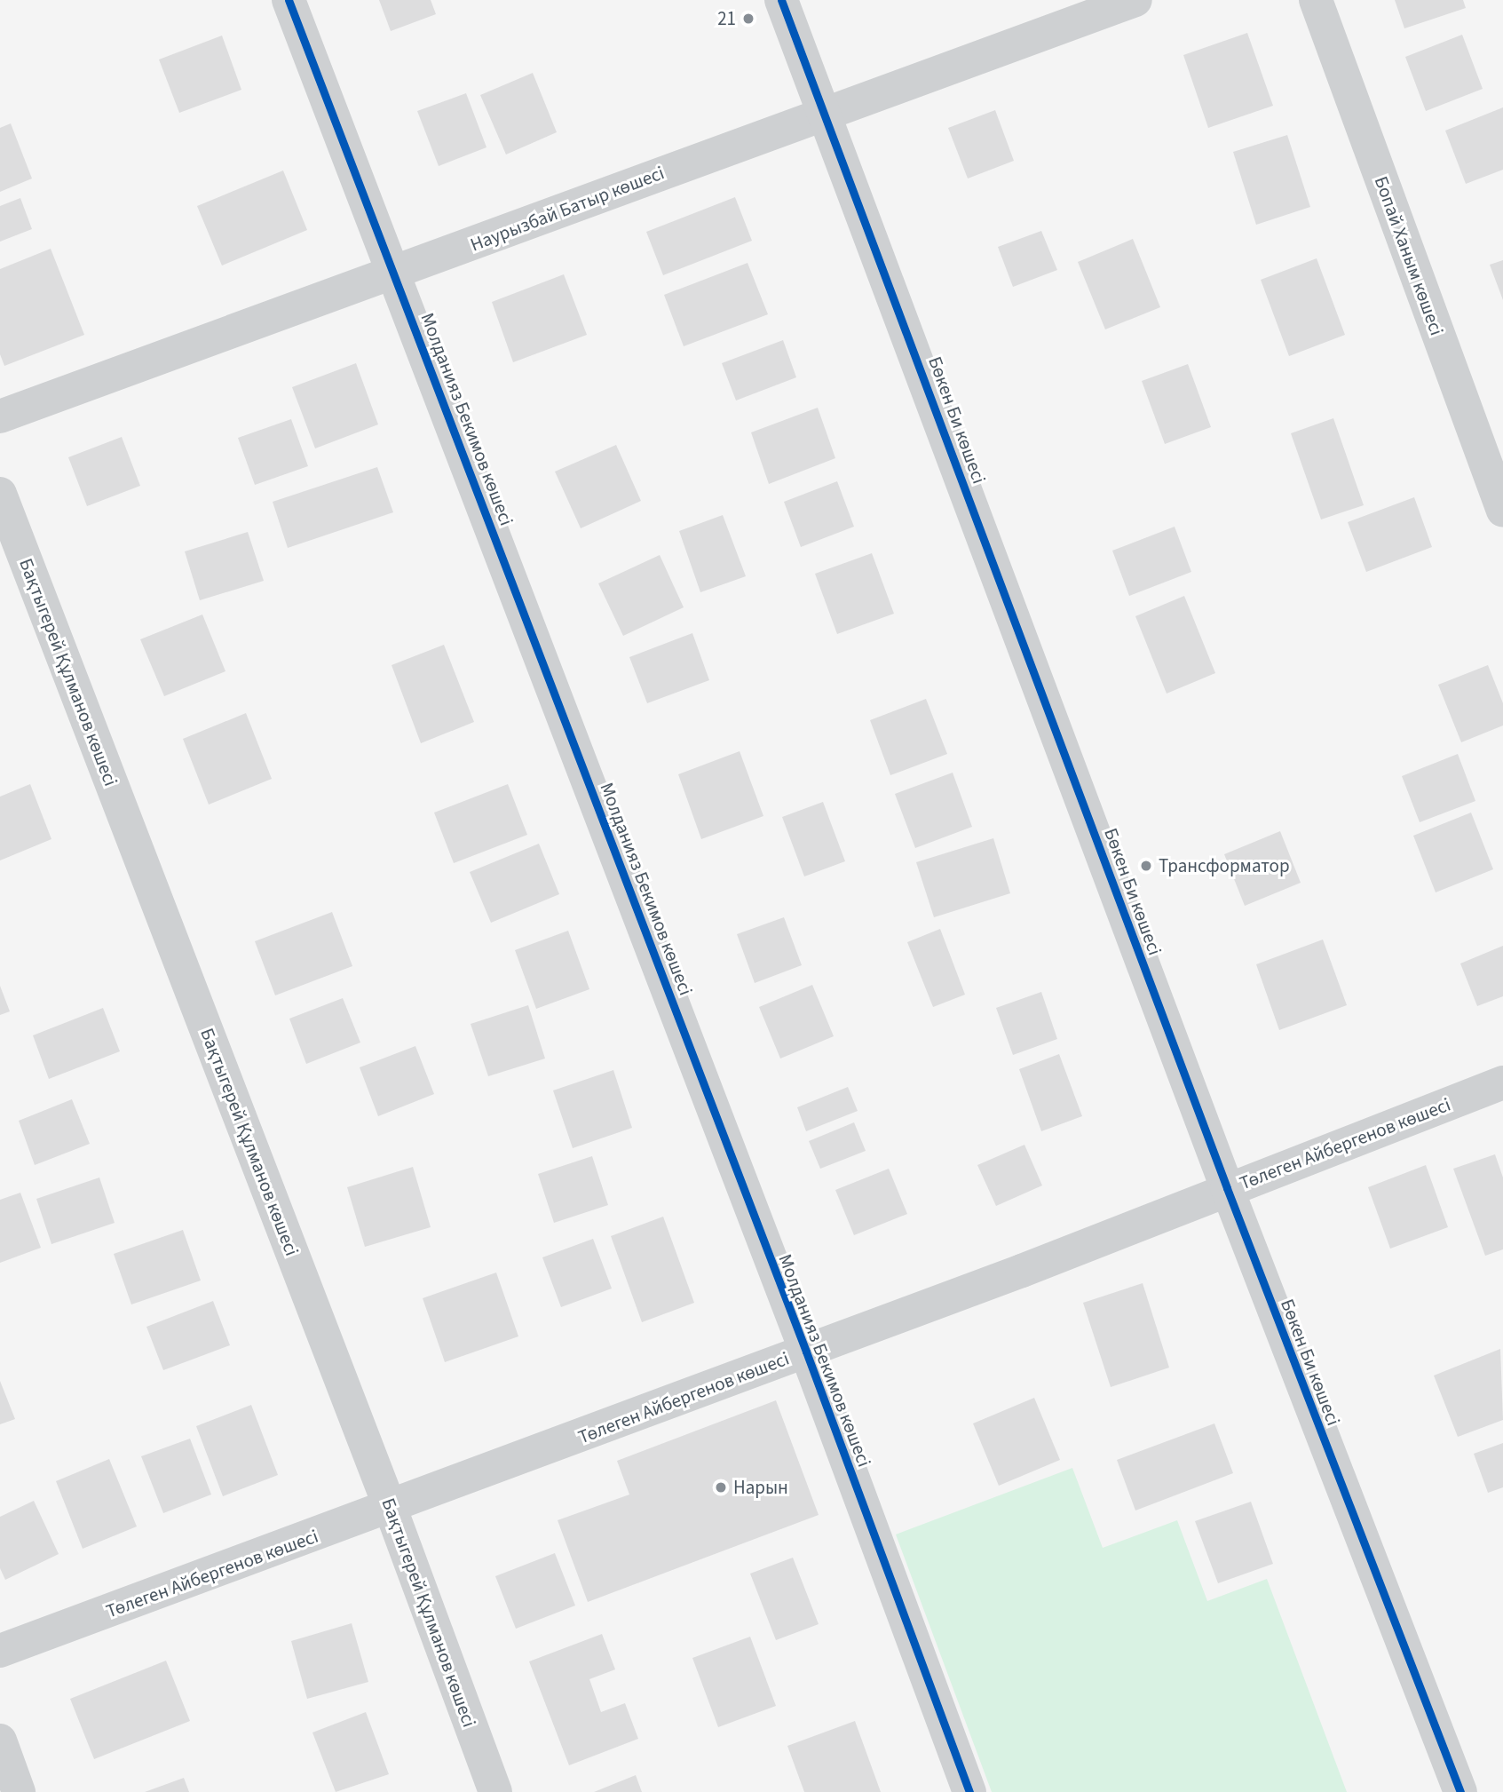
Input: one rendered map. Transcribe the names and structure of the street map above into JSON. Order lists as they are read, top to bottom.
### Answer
{
  "streets": {
    "street": [
      "Наурызбай Батыр көшесі",
      "Бопай Ханым көшесі",
      "Молданияз Бекимов көшесі",
      "Бөкен Би көшесі",
      "Бақтыгерей Құлманов көшесі",
      "Төлеген Айбергенов көшесі"
    ]
  },
  "crossings": [
    ["Наурызбай Батыр көшесі", "Молданияз Бекимов көшесі"],
    ["Наурызбай Батыр көшесі", "Бөкен Би көшесі"],
    ["Молданияз Бекимов көшесі", "Төлеген Айбергенов көшесі"],
    ["Бөкен Би көшесі", "Төлеген Айбергенов көшесі"],
    ["Бақтыгерей Құлманов көшесі", "Төлеген Айбергенов көшесі"]
  ],
  "places": ["21", "Трансформатор", "Нарын"]
}
